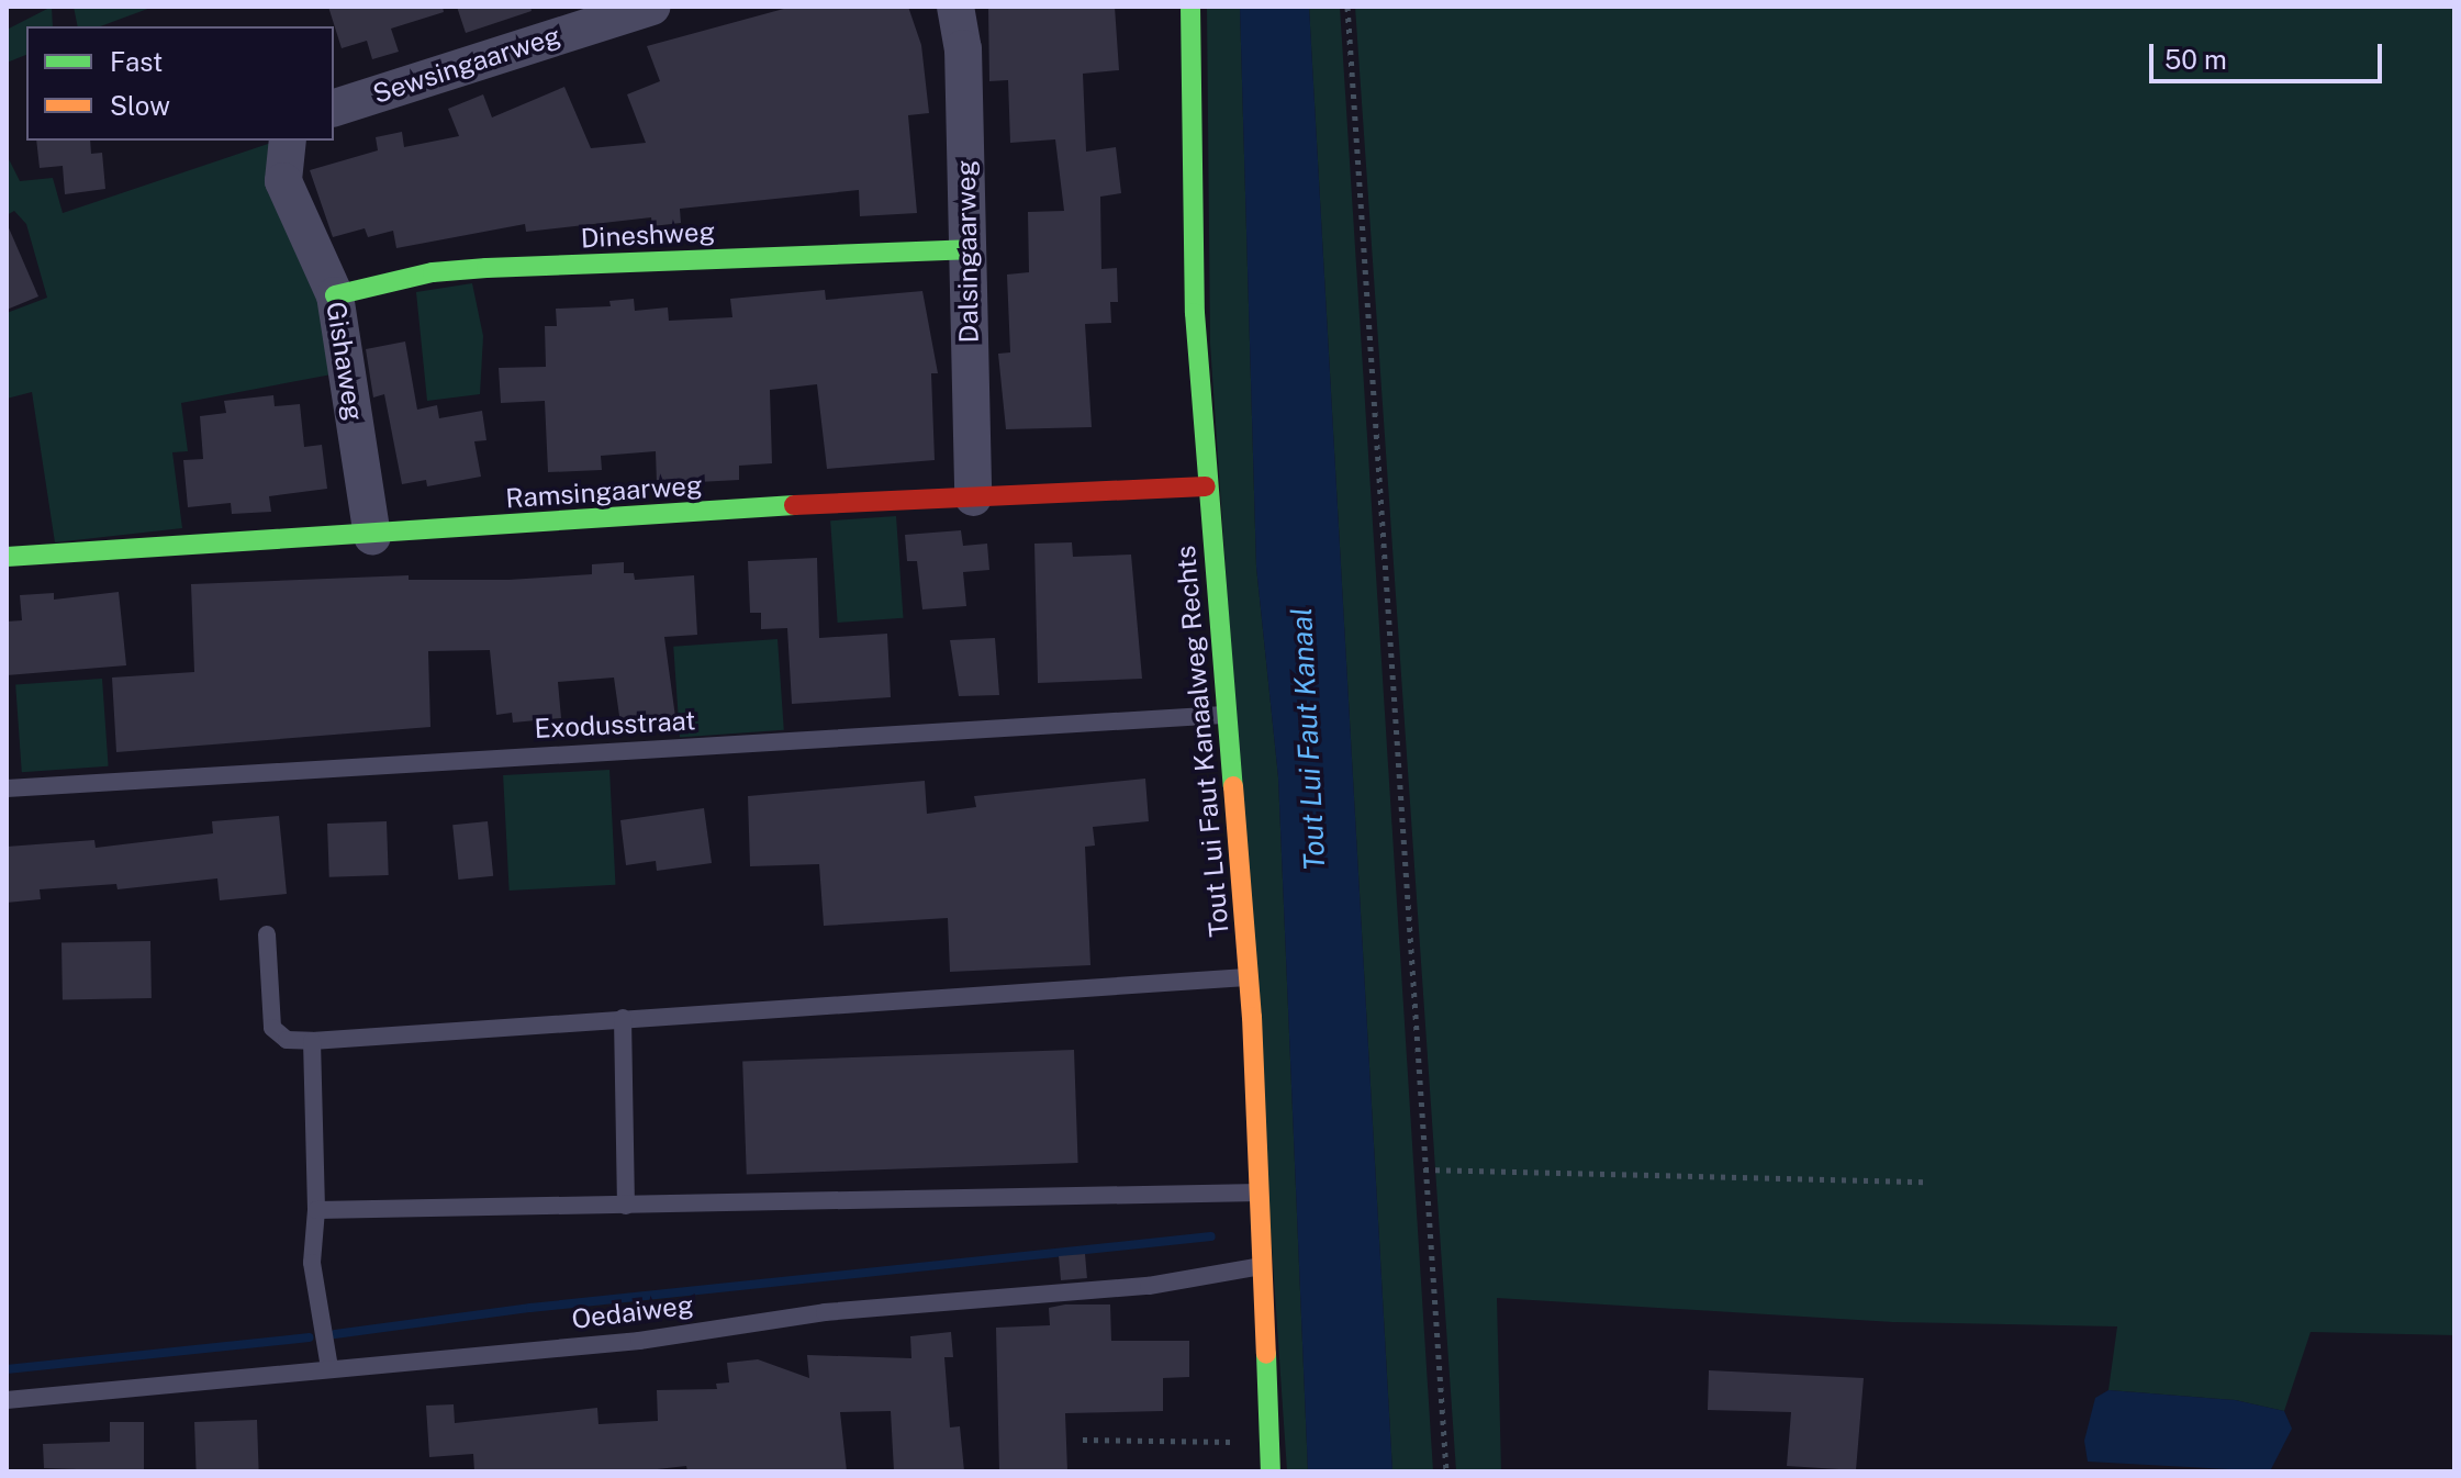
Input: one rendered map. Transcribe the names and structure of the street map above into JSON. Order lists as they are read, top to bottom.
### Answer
{
  "streets": {
    "street": [
      "Sewsingaarweg",
      "Dineshweg",
      "Dalsingaarweg",
      "Gishaweg",
      "Ramsingaarweg",
      "Tout Lui Faut Kanaalweg Rechts"
    ],
    "lane": ["Exodusstraat", "Oedaiweg"]
  },
  "crossings": [
    ["Dineshweg", "Dalsingaarweg"],
    ["Dineshweg", "Gishaweg"],
    ["Dalsingaarweg", "Ramsingaarweg"],
    ["Gishaweg", "Ramsingaarweg"],
    ["Ramsingaarweg", "Tout Lui Faut Kanaalweg Rechts"],
    ["Exodusstraat", "Tout Lui Faut Kanaalweg Rechts"],
    ["Tout Lui Faut Kanaalweg Rechts", "Oedaiweg"]
  ],
  "water": ["Tout Lui Faut Kanaal"],
  "legend": ["Fast", "Slow"],
  "scale_bar": "50 m"
}
